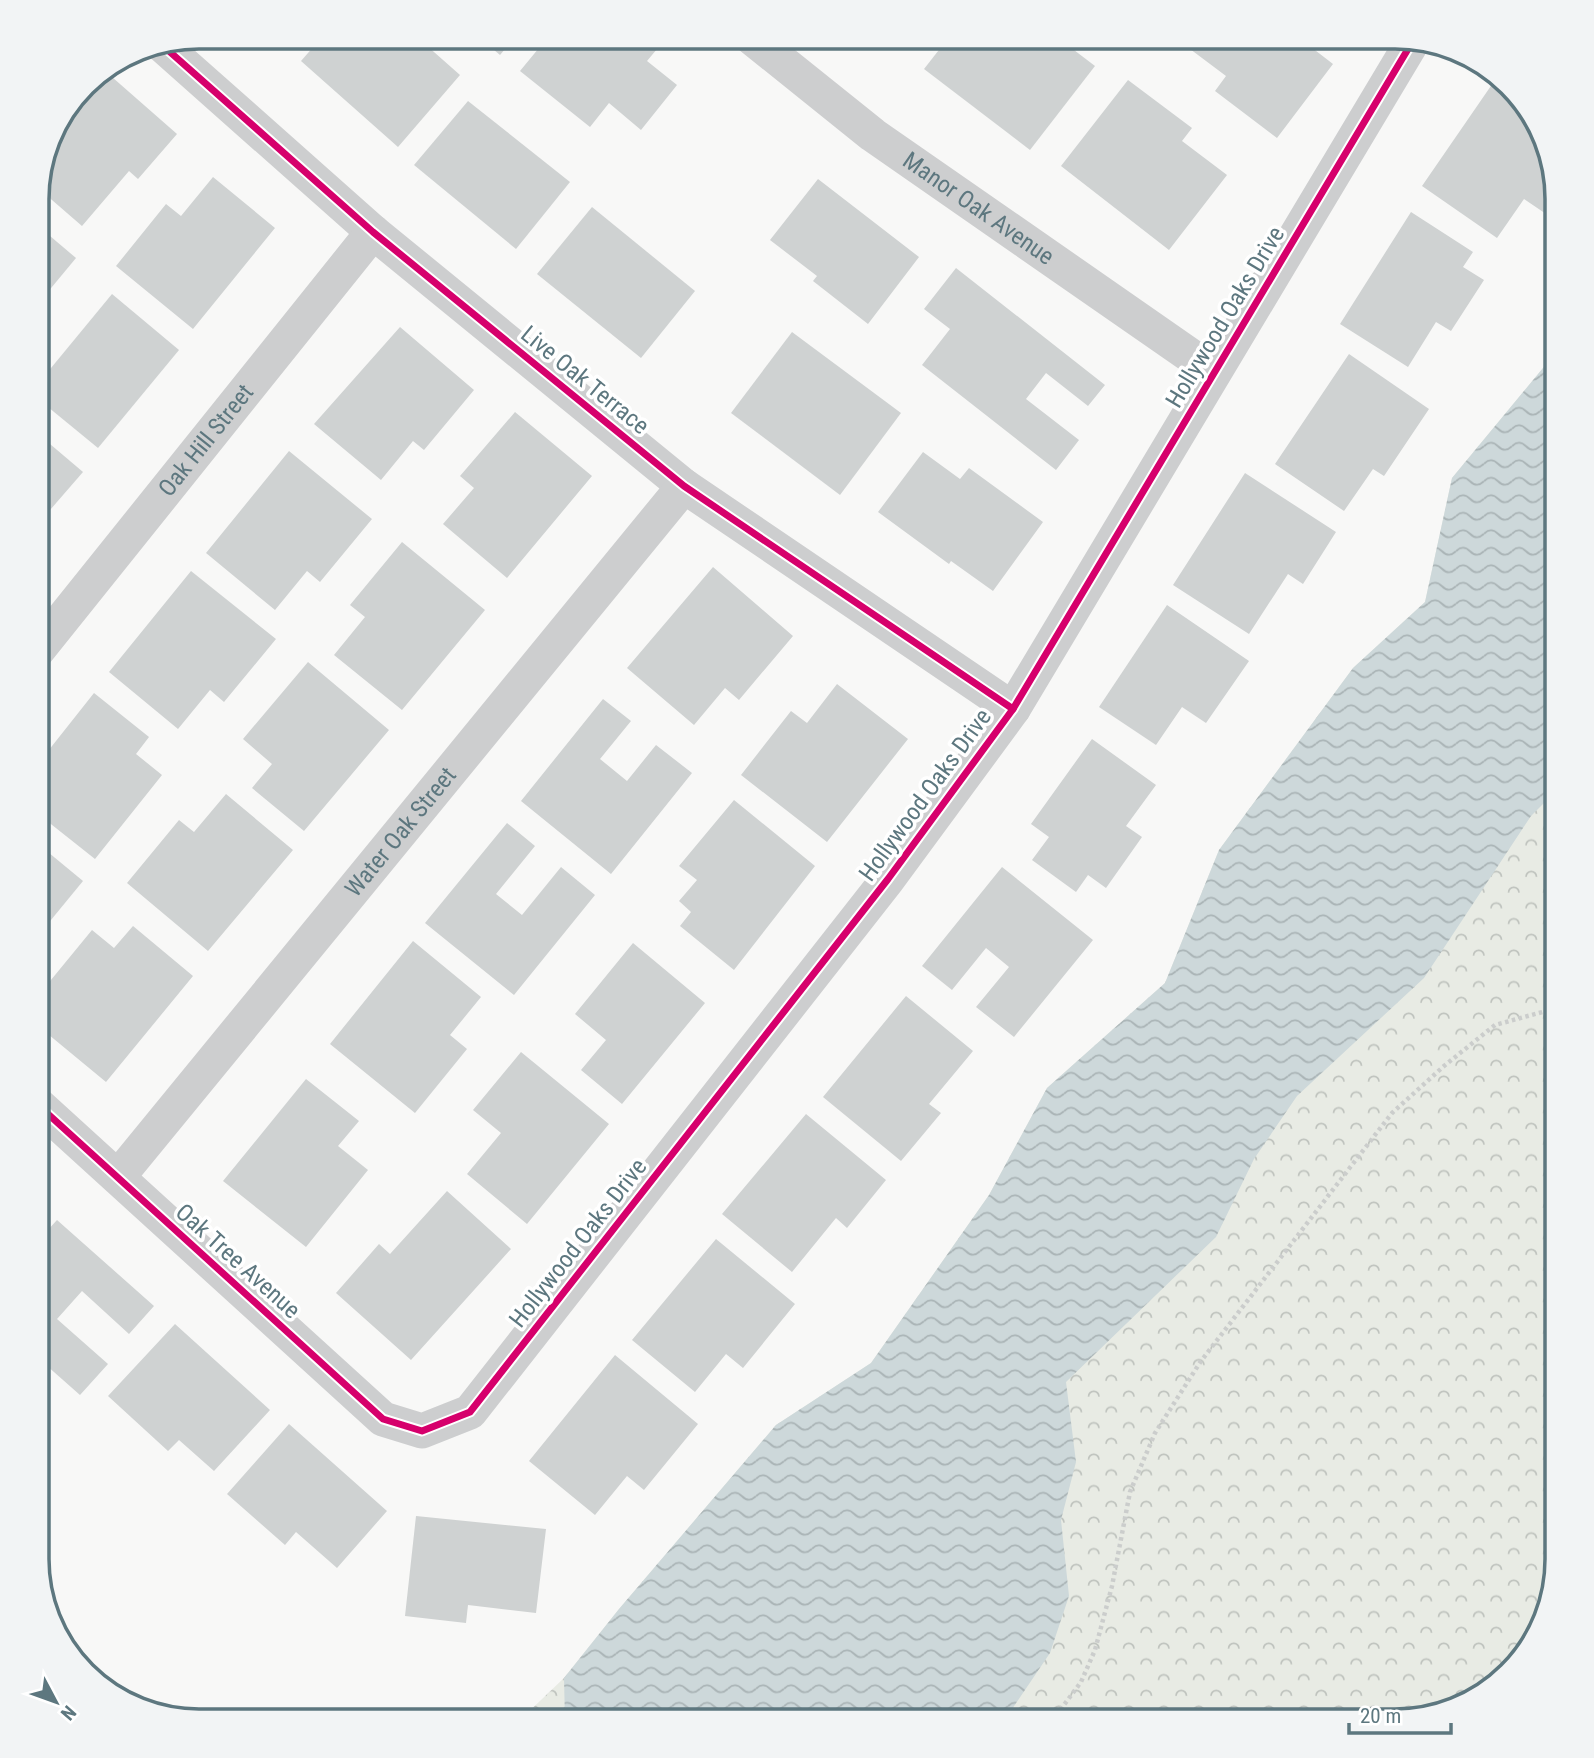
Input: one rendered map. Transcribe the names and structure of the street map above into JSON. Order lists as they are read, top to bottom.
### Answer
{
  "streets": {
    "street": [
      "Manor Oak Avenue",
      "Hollywood Oaks Drive",
      "Live Oak Terrace",
      "Oak Hill Street",
      "Water Oak Street",
      "Oak Tree Avenue"
    ]
  },
  "crossings": [
    ["Manor Oak Avenue", "Hollywood Oaks Drive"],
    ["Hollywood Oaks Drive", "Live Oak Terrace"],
    ["Hollywood Oaks Drive", "Oak Tree Avenue"],
    ["Live Oak Terrace", "Oak Hill Street"],
    ["Live Oak Terrace", "Water Oak Street"],
    ["Water Oak Street", "Oak Tree Avenue"]
  ],
  "scale_bar": "20 m",
  "north": "bottom right"
}
